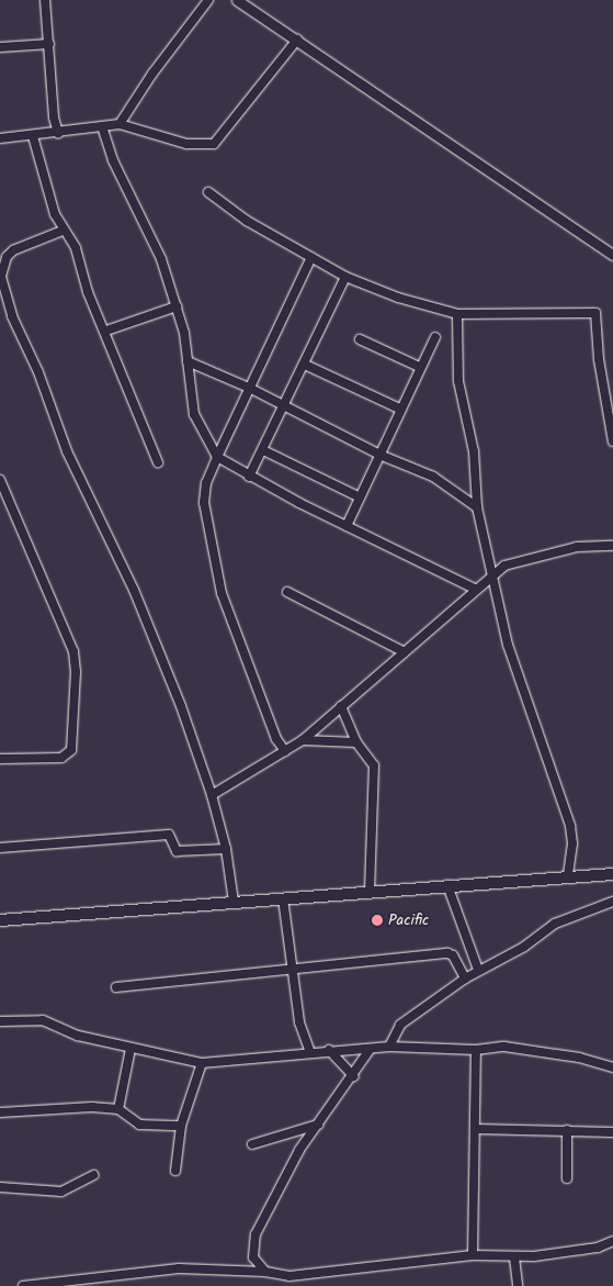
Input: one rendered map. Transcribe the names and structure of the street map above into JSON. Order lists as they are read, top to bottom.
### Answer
{
  "places": ["Pacific"]
}
